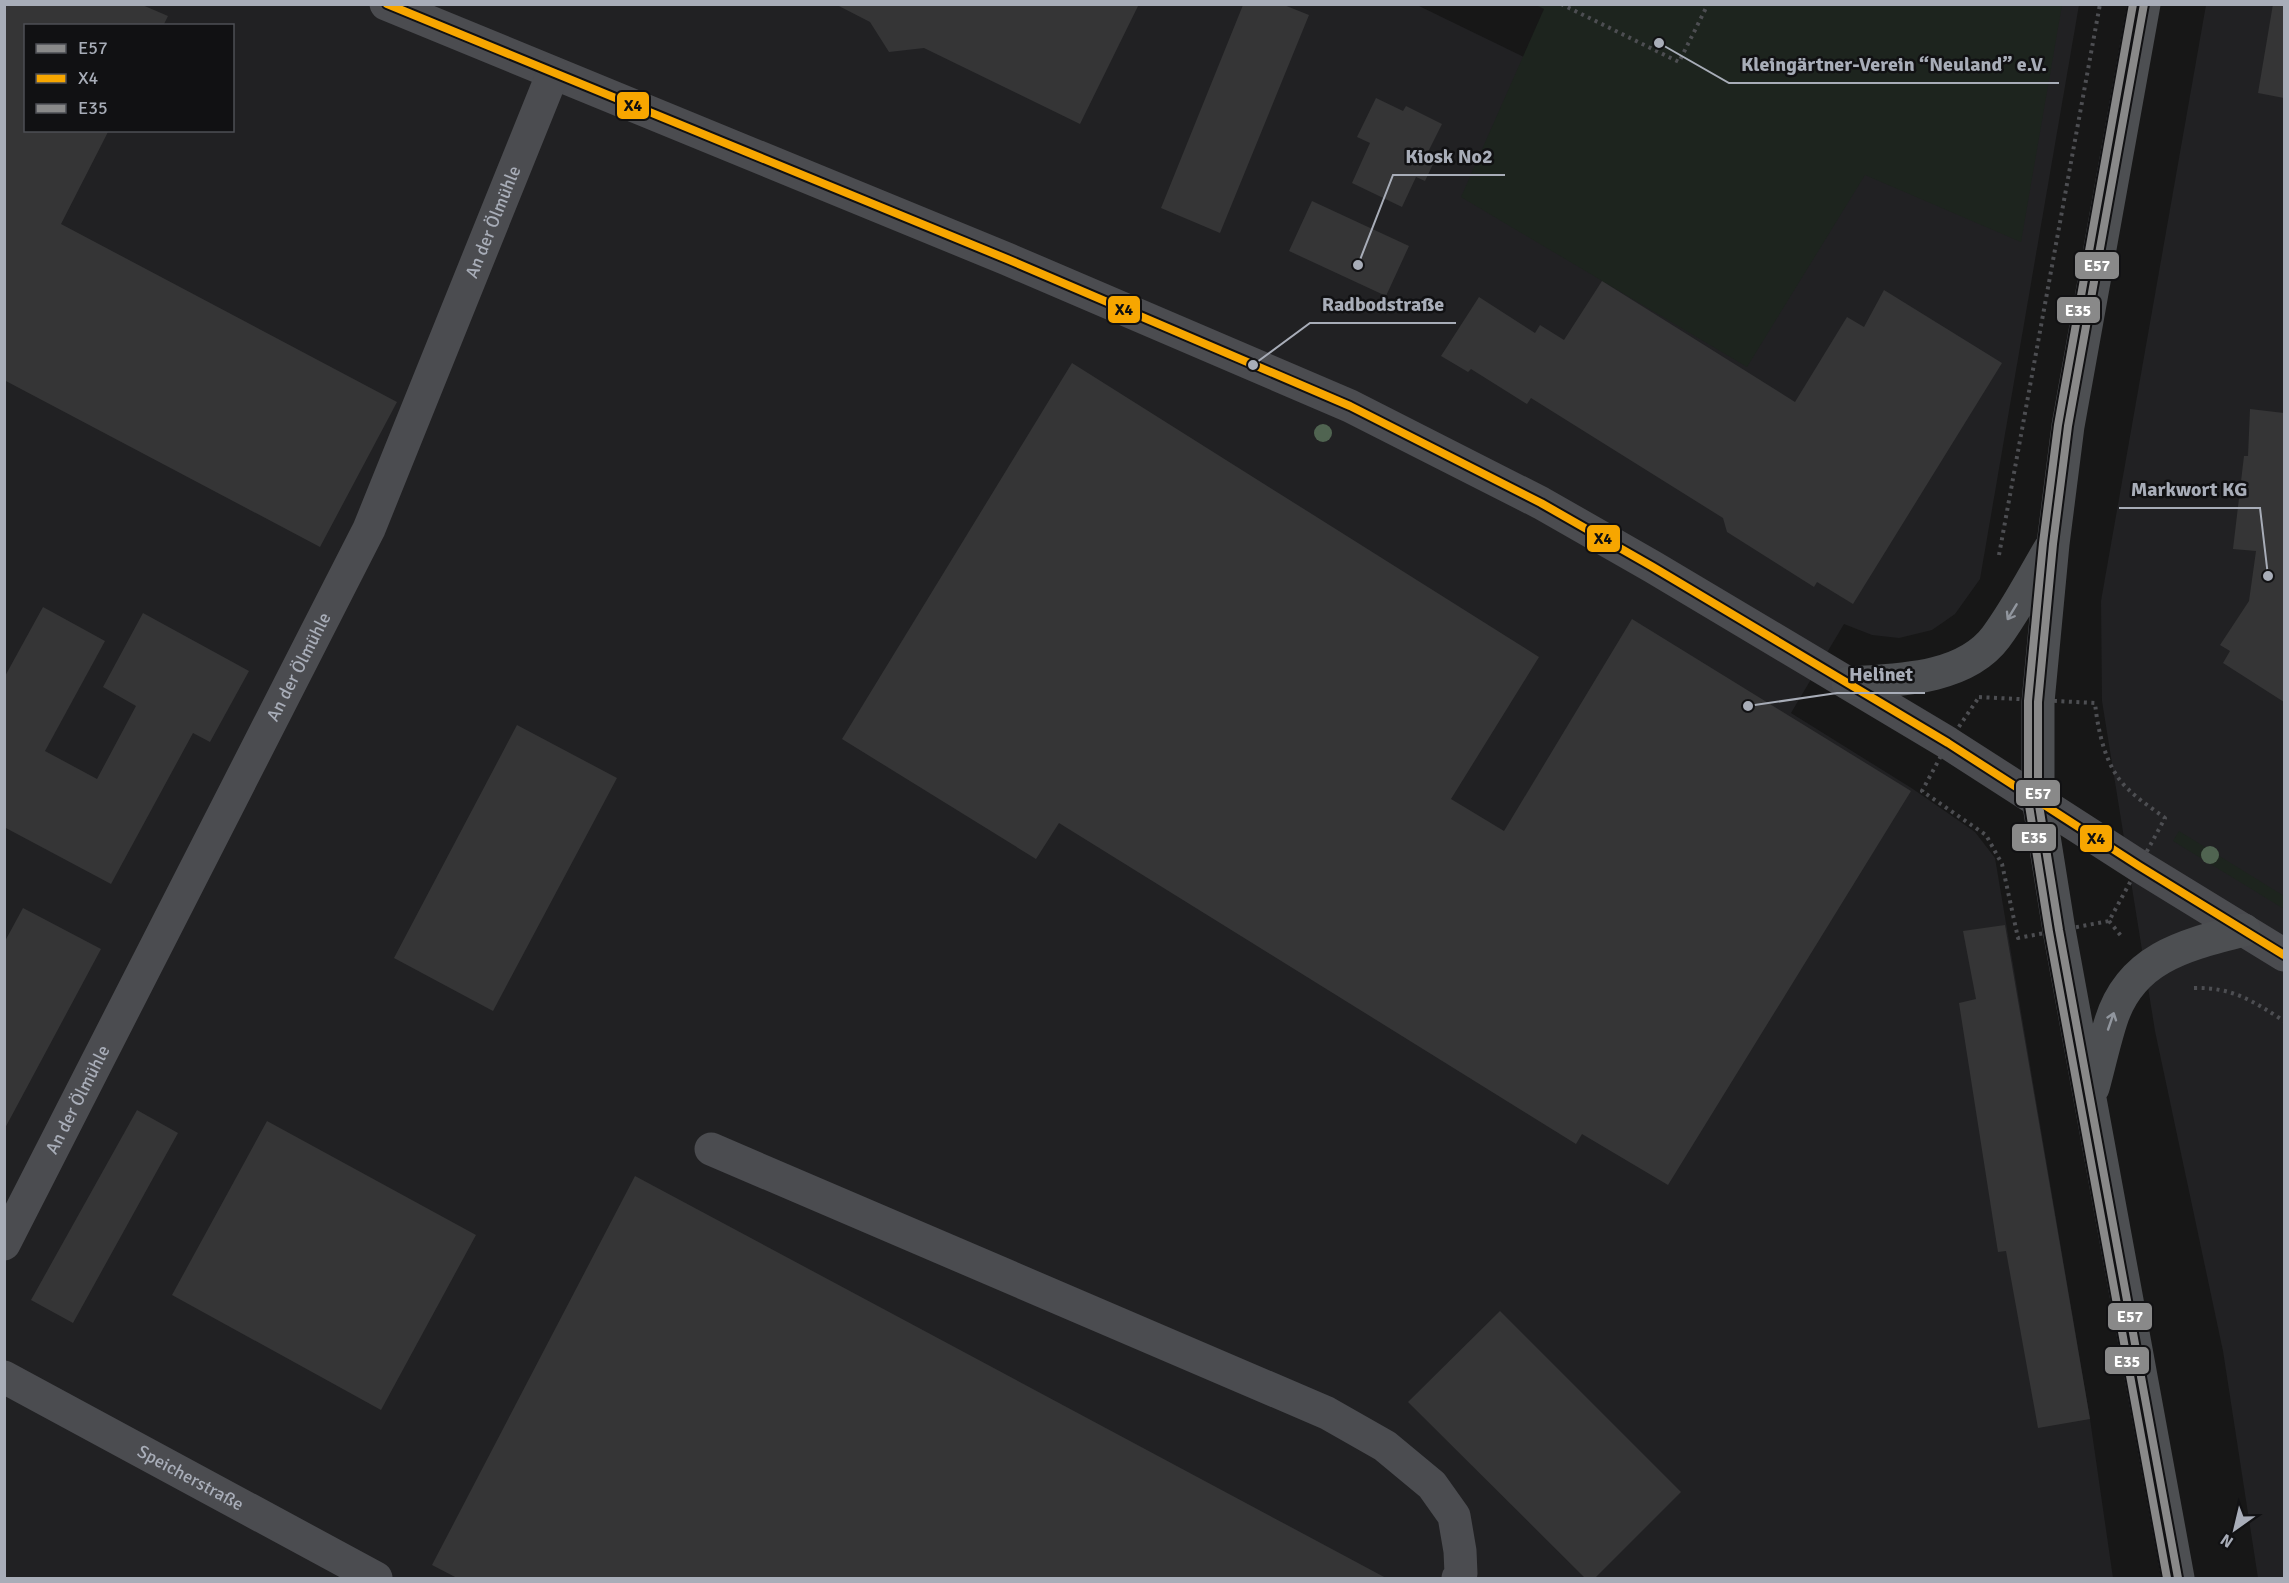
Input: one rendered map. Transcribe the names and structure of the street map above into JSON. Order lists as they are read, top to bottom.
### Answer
{
  "streets": {
    "street": ["An der Ölmühle", "Speicherstraße"]
  },
  "places": [
    "Kleingärtner-Verein “Neuland” e.V.",
    "Kiosk No2",
    "Radbodstraße",
    "Markwort KG",
    "Helinet"
  ],
  "lines": ["transit line E57", "transit line X4", "transit line E35"],
  "legend": ["E57", "X4", "E35"],
  "north": "bottom left"
}
